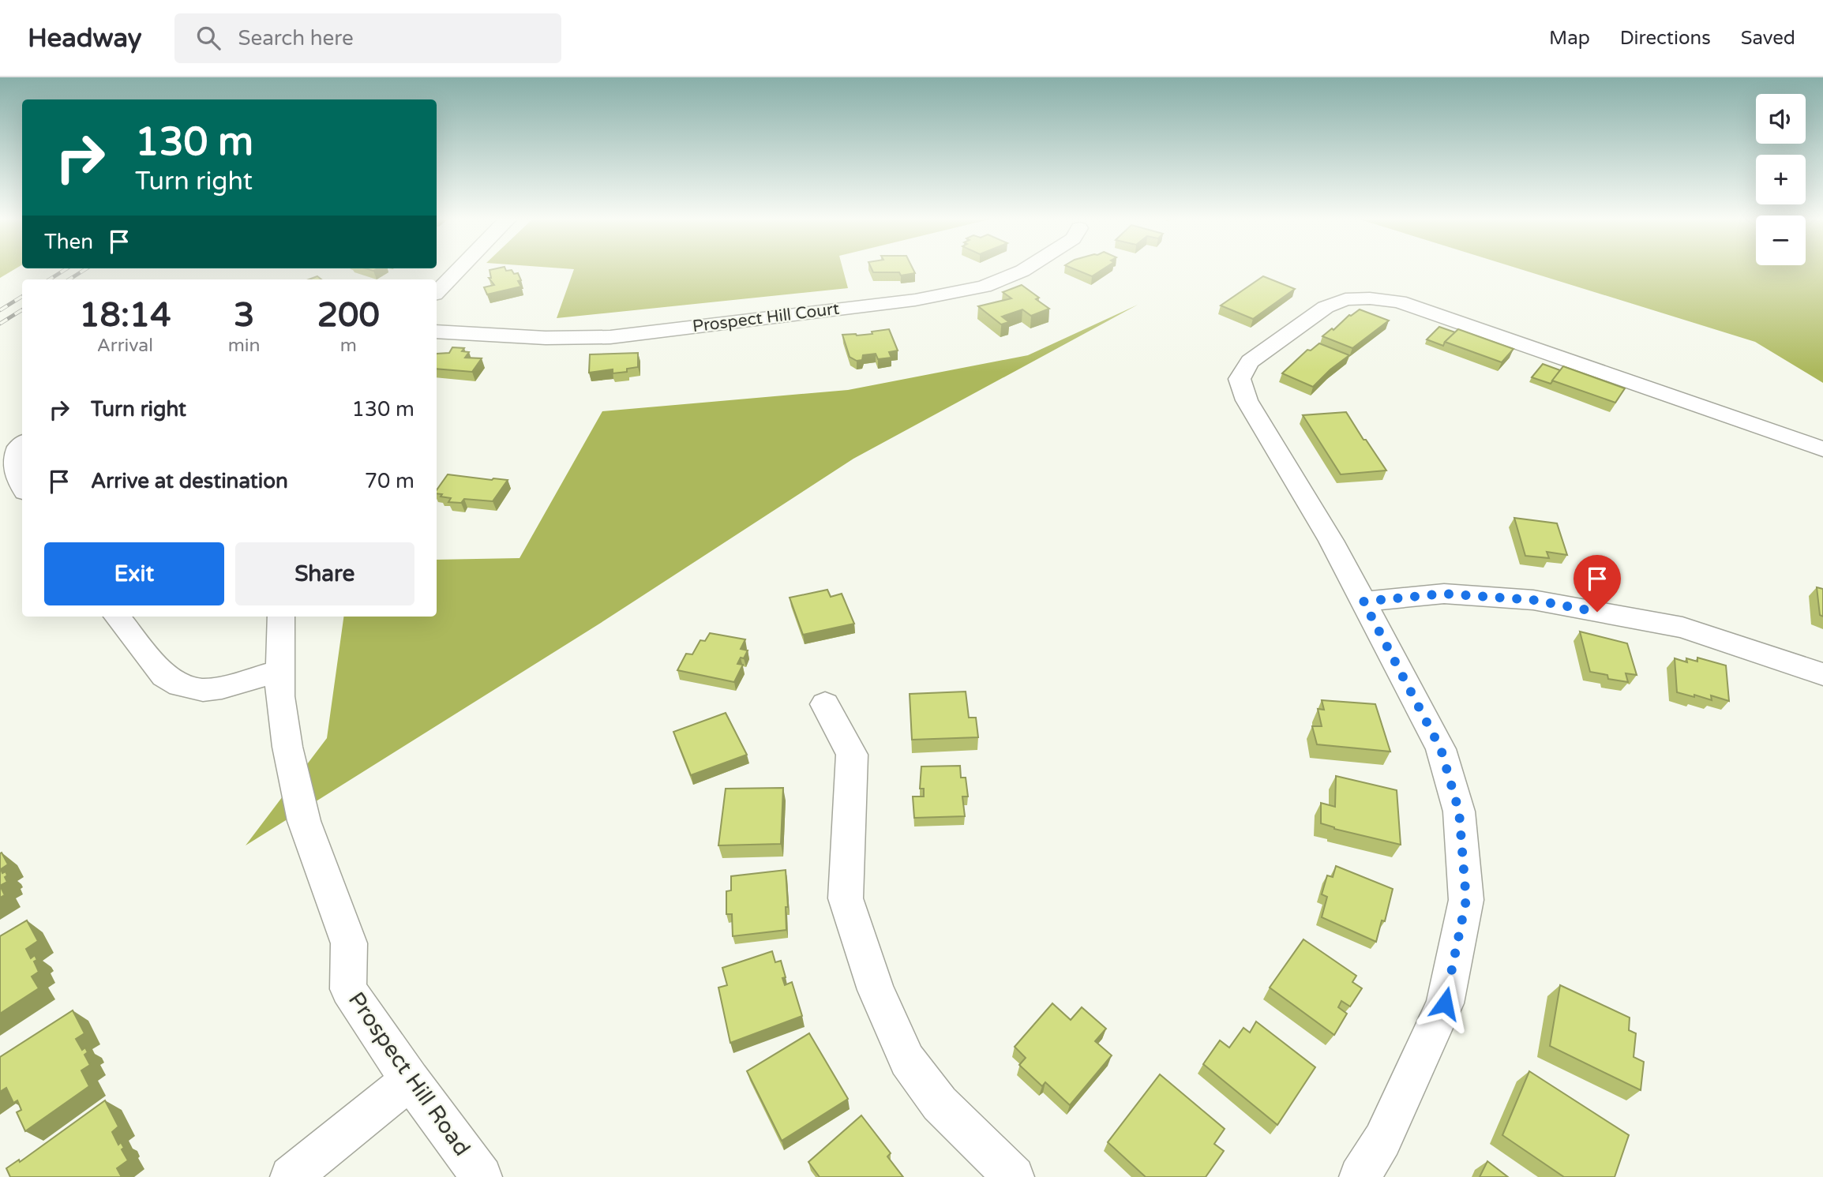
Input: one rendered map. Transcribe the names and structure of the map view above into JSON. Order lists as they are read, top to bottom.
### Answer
{
  "streets": {
    "street": ["Prospect Hill Court", "Prospect Hill Road"]
  },
  "page": {
    "header": "Headway",
    "search": "Search here",
    "nav": ["Map", "Directions", "Saved"],
    "map_buttons": ["+", "−"],
    "turn": ["130 m", "Turn right"],
    "then": "Then",
    "eta": [
      "18:14",
      "Arrival",
      "3",
      "min",
      "200",
      "m"
    ],
    "list": [
      {
        "name": "Turn right",
        "value": "130 m"
      },
      {
        "name": "Arrive at destination",
        "value": "70 m"
      }
    ],
    "buttons": ["Exit", "Share"]
  }
}
